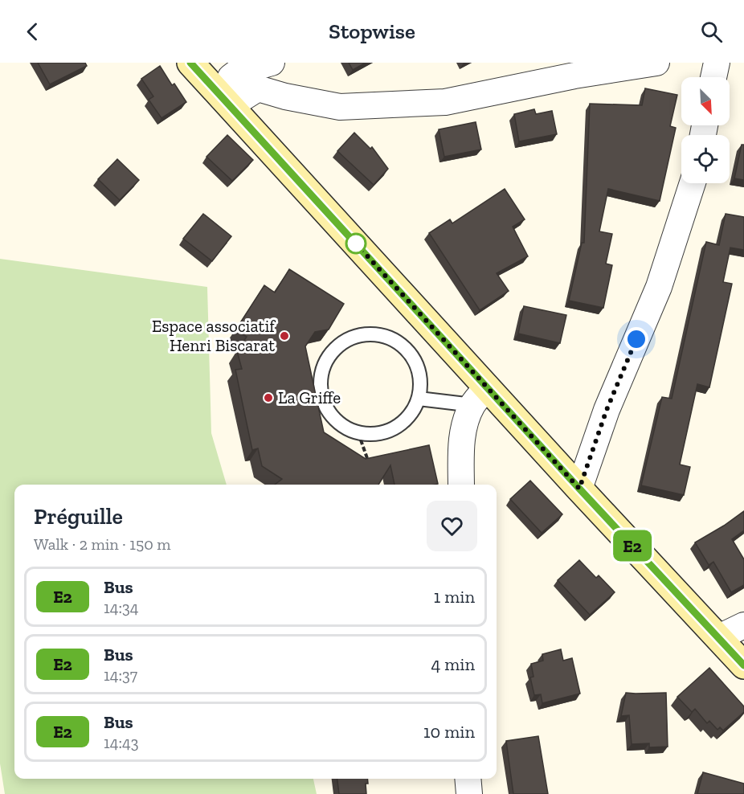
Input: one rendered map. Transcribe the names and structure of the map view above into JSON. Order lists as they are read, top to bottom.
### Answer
{
  "places": ["Espace associatif Henri Biscarat", "La Griffe"],
  "lines": ["bus line E2"],
  "north": "bottom right",
  "page": {
    "header": "Stopwise",
    "on_map": "E2",
    "heading": ["Préguille", "Walk · 2 min · 150 m"],
    "list": [
      {
        "mark": "E2",
        "name": "Bus",
        "note": "14:34",
        "value": "1 min"
      },
      {
        "mark": "E2",
        "name": "Bus",
        "note": "14:37",
        "value": "4 min"
      },
      {
        "mark": "E2",
        "name": "Bus",
        "note": "14:43",
        "value": "10 min"
      }
    ]
  }
}
